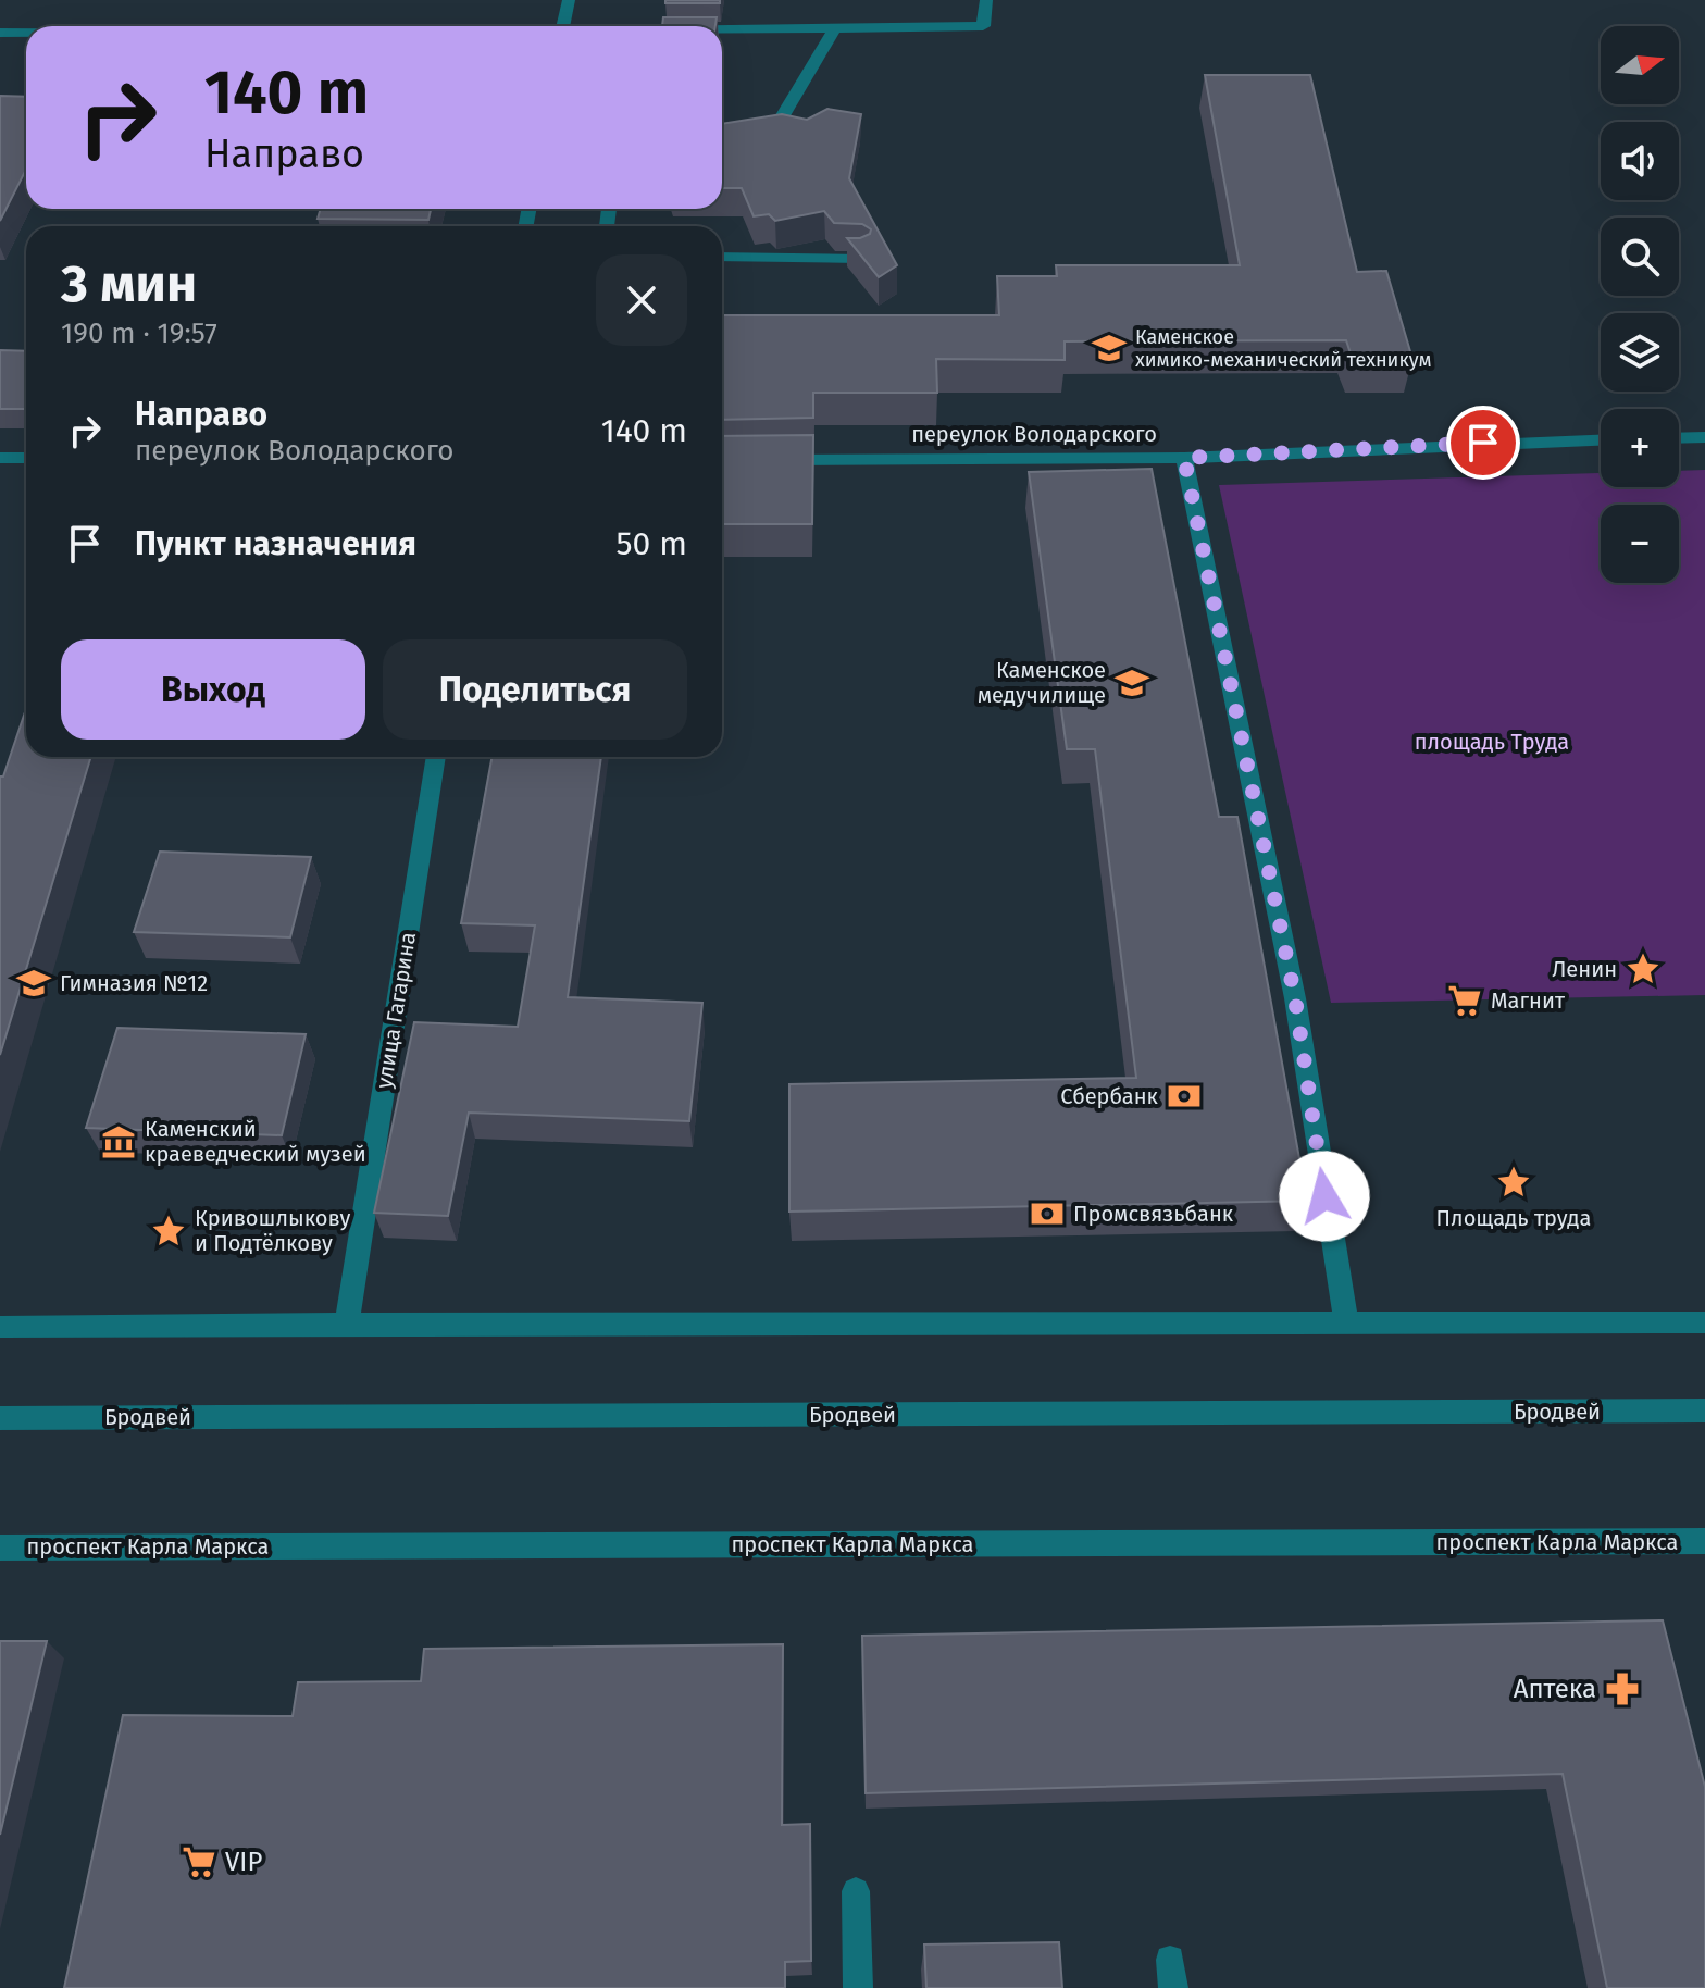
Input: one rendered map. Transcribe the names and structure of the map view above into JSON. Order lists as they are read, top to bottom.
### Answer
{
  "streets": {
    "street": [
      "переулок Володарского",
      "улица Гагарина",
      "Бродвей",
      "проспект Карла Маркса"
    ]
  },
  "parks": ["площадь Труда"],
  "places": {
    "school or university": ["Каменское химико-механический техникум", "Каменское медучилище", "Гимназия №12"],
    "place": ["Ленин", "Площадь труда", "Кривошлыкову и Подтёлкову"],
    "supermarket": ["Магнит", "VIP"],
    "bank": ["Сбербанк", "Промсвязьбанк"],
    "museum": ["Каменский краеведческий музей"],
    "pharmacy": ["Аптека"]
  },
  "north": "right",
  "page": {
    "map_buttons": ["+", "−"],
    "turn": ["140 m", "Направо"],
    "heading": ["3 мин", "190 m · 19:57"],
    "list": [
      {
        "name": "Направо",
        "note": "переулок Володарского",
        "value": "140 m"
      },
      {
        "name": "Пункт назначения",
        "value": "50 m"
      }
    ],
    "buttons": ["Выход", "Поделиться"]
  }
}
